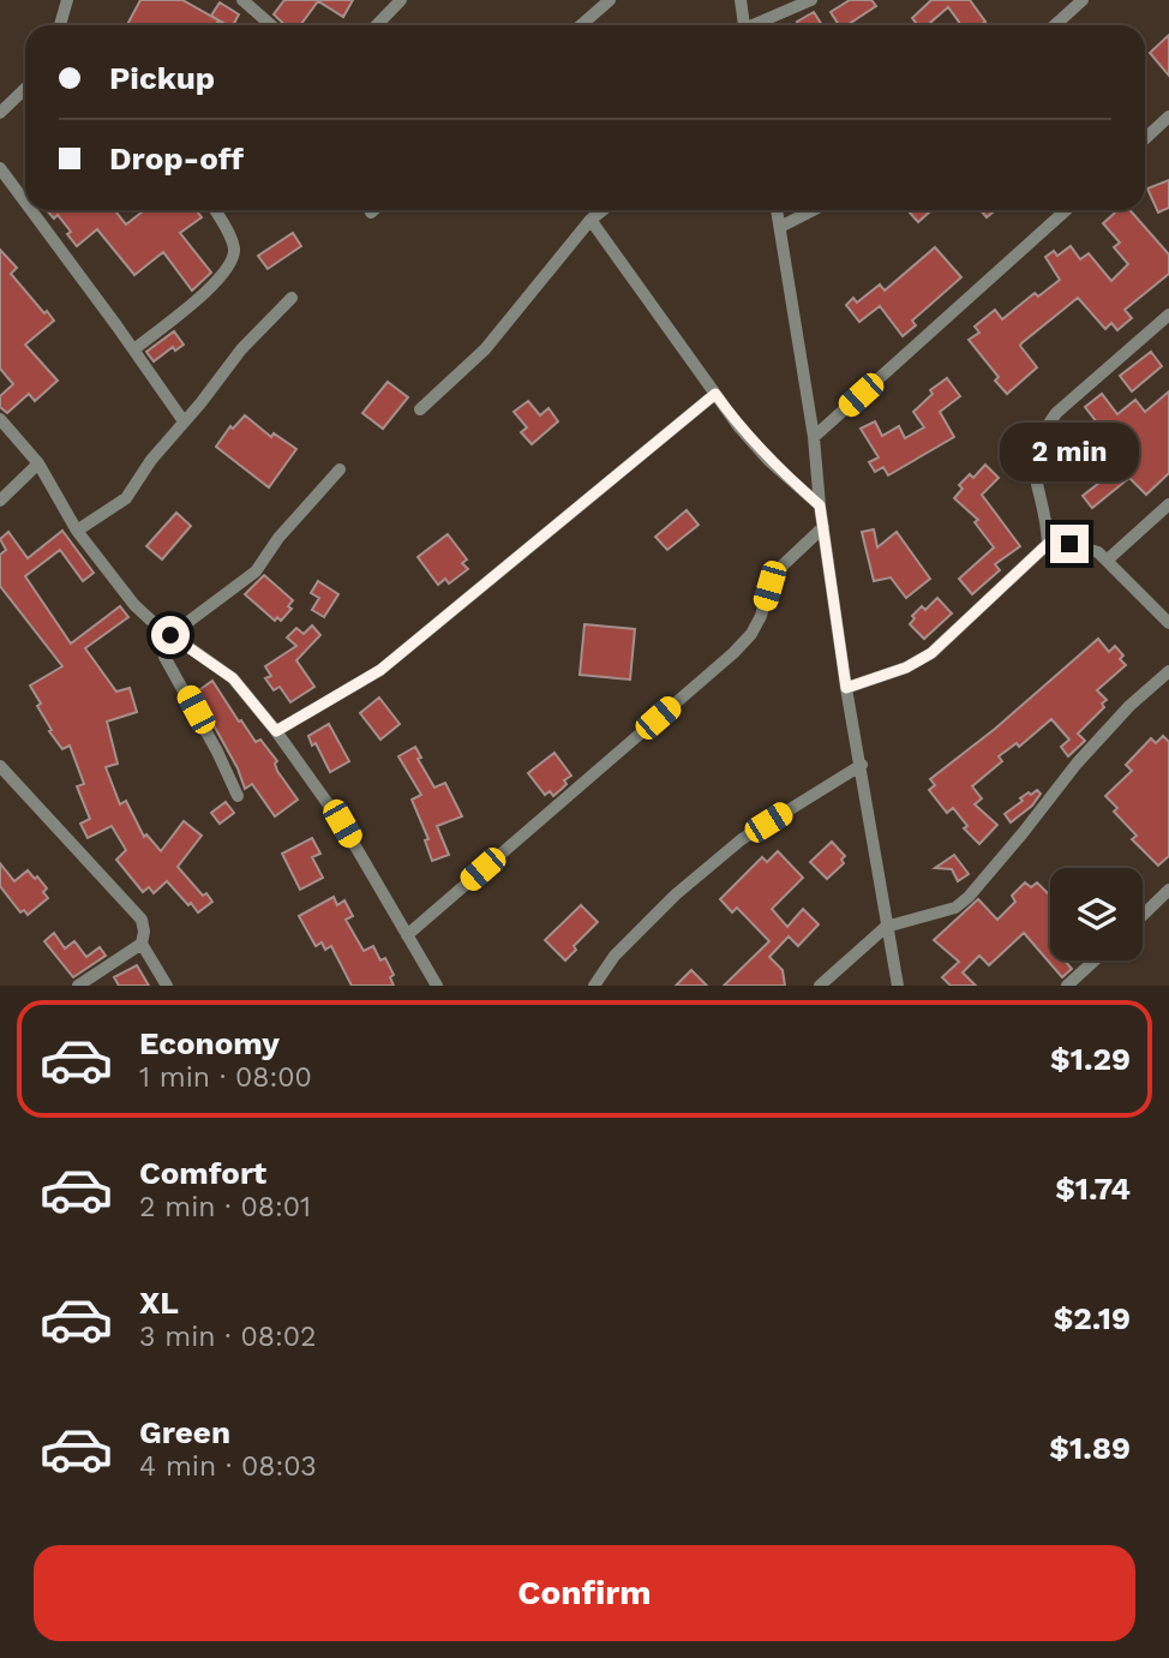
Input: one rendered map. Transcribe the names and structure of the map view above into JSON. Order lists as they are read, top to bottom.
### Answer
{
  "page": {
    "banner": ["Pickup", "Drop-off"],
    "bubble": "2 min",
    "list": [
      {
        "name": "Economy",
        "note": "1 min · 08:00",
        "value": "$1.29"
      },
      {
        "name": "Comfort",
        "note": "2 min · 08:01",
        "value": "$1.74"
      },
      {
        "name": "XL",
        "note": "3 min · 08:02",
        "value": "$2.19"
      },
      {
        "name": "Green",
        "note": "4 min · 08:03",
        "value": "$1.89"
      }
    ],
    "buttons": "Confirm"
  }
}
